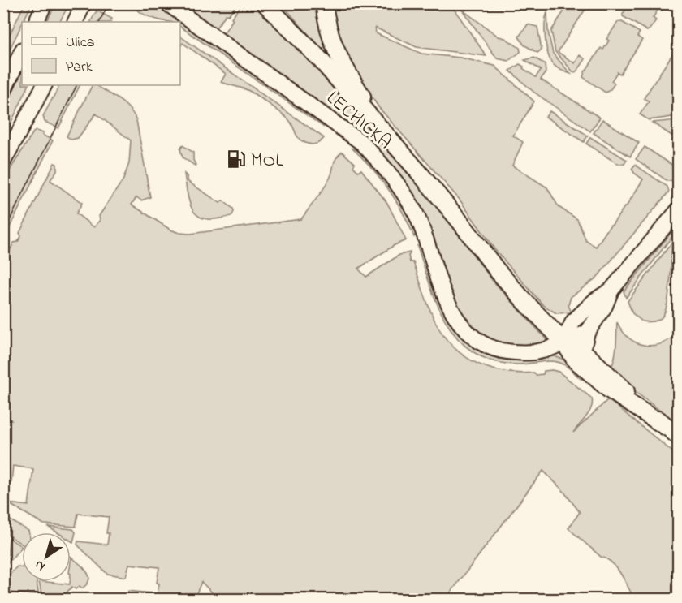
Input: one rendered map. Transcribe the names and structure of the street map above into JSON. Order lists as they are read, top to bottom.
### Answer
{
  "streets": {
    "main road": ["LECHICKA"]
  },
  "places": {
    "fuel station": ["MOL"]
  },
  "legend": ["Ulica", "Park"],
  "north": "bottom left"
}
